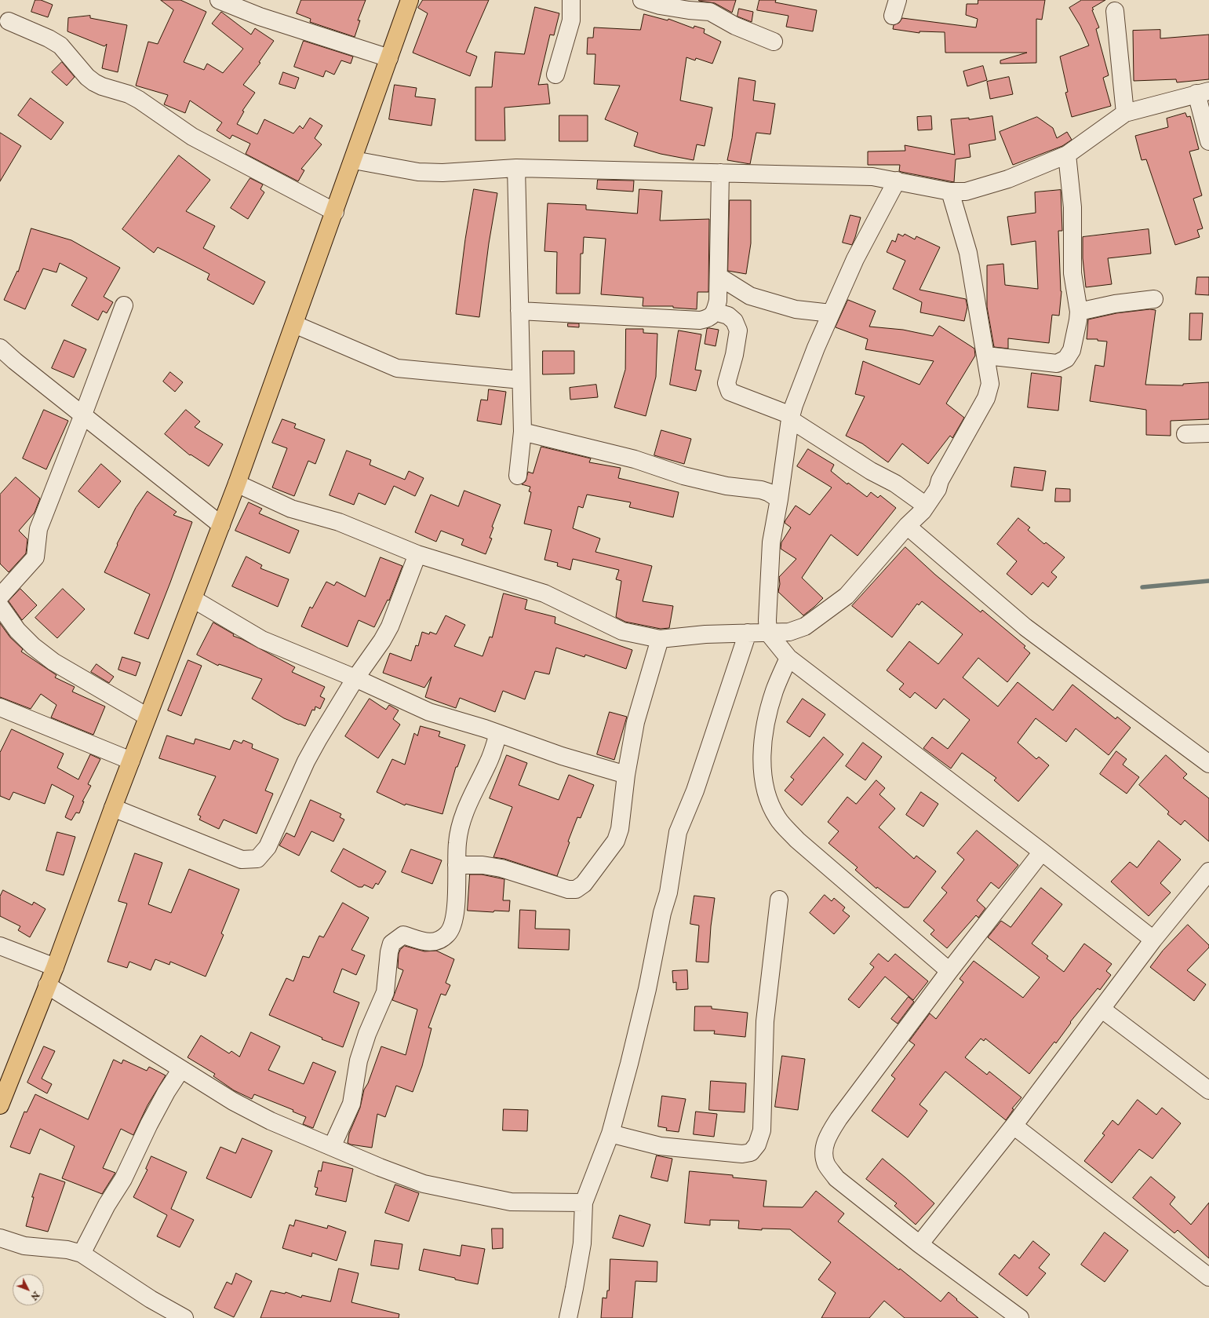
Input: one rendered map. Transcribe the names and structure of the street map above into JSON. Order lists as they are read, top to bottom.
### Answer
{
  "north": "bottom right"
}
